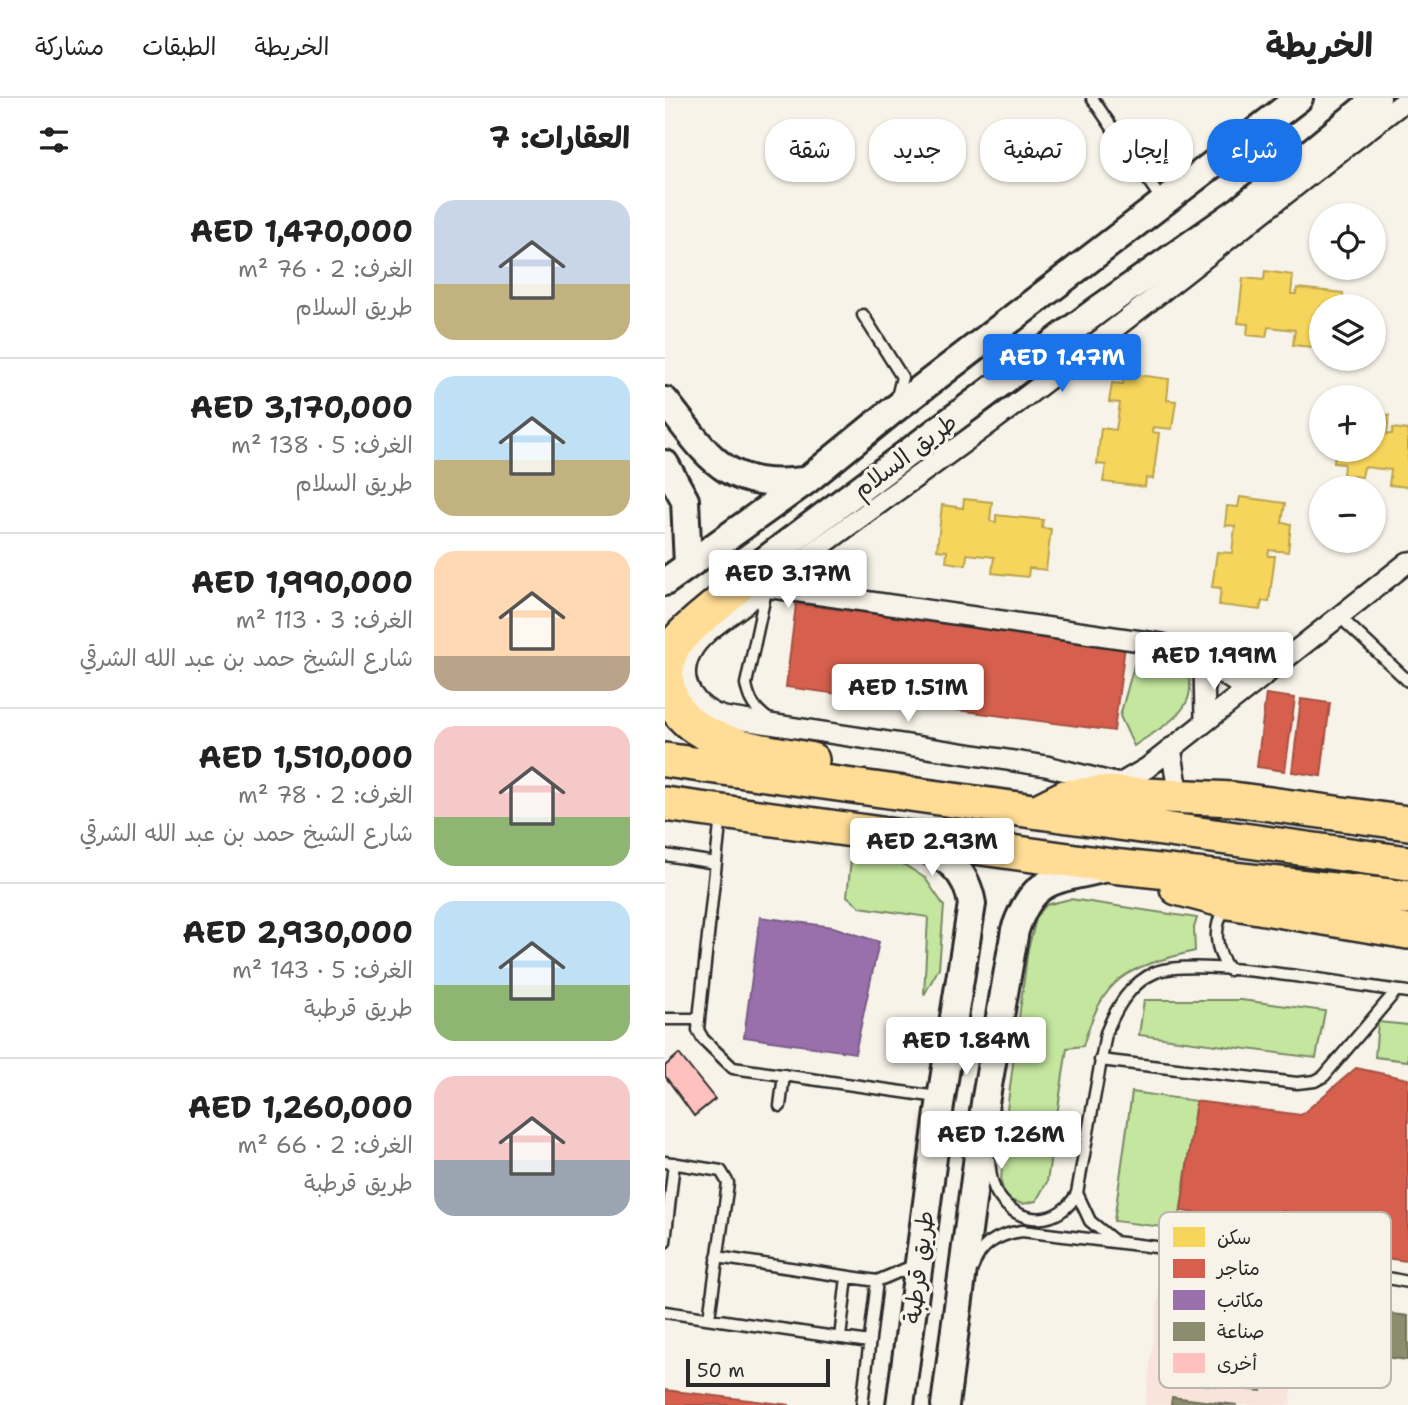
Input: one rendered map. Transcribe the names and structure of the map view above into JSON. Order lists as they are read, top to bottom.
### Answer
{
  "streets": {
    "main road": ["طريق السلام", "طريق قرطبة"]
  },
  "legend": [
    "سكن",
    "متاجر",
    "مكاتب",
    "صناعة",
    "أخرى"
  ],
  "scale_bar": "50 m",
  "page": {
    "header": "الخريطة",
    "nav": ["الخريطة", "الطبقات", "مشاركة"],
    "heading": "العقارات: 7",
    "chip": [
      "شراء",
      "إيجار",
      "تصفية",
      "جديد",
      "شقة"
    ],
    "list": [
      {
        "name": "AED 1,470,000",
        "note": "الغرف: 2 · 76 m² · طريق السلام"
      },
      {
        "name": "AED 3,170,000",
        "note": "الغرف: 5 · 138 m² · طريق السلام"
      },
      {
        "name": "AED 1,990,000",
        "note": "الغرف: 3 · 113 m² · شارع الشيخ حمد بن عبد الله الشرقي"
      },
      {
        "name": "AED 1,510,000",
        "note": "الغرف: 2 · 78 m² · شارع الشيخ حمد بن عبد الله الشرقي"
      },
      {
        "name": "AED 2,930,000",
        "note": "الغرف: 5 · 143 m² · طريق قرطبة"
      },
      {
        "name": "AED 1,260,000",
        "note": "الغرف: 2 · 66 m² · طريق قرطبة"
      }
    ],
    "map_buttons": ["+", "−"],
    "price": [
      "AED 1.47M",
      "AED 3.17M",
      "AED 1.99M",
      "AED 1.51M",
      "AED 2.93M",
      "AED 1.84M",
      "AED 1.26M"
    ],
    "scale": "50 m"
  }
}
